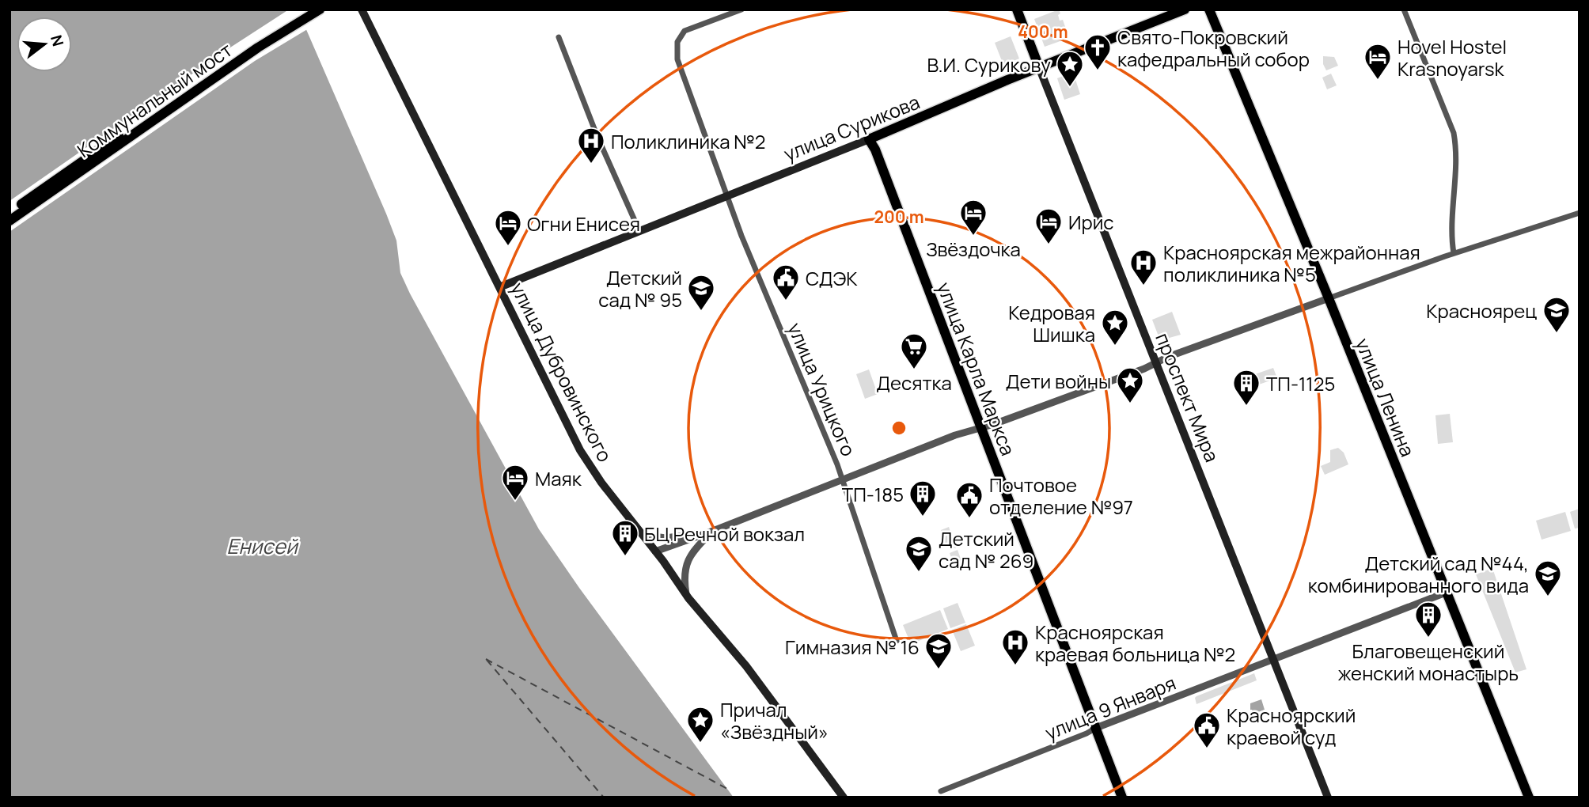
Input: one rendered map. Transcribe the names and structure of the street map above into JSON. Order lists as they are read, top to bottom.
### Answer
{
  "streets": {
    "main road": [
      "Коммунальный мост",
      "улица Сурикова",
      "улица Карла Маркса",
      "улица Дубровинского",
      "проспект Мира",
      "улица Ленина"
    ],
    "street": ["улица Урицкого", "улица 9 Января"]
  },
  "crossings": [
    ["улица Сурикова", "улица Карла Маркса"],
    ["улица Сурикова", "улица Дубровинского"],
    ["улица Сурикова", "улица Урицкого"],
    ["улица Сурикова", "проспект Мира"],
    ["улица Карла Маркса", "улица 9 Января"],
    ["проспект Мира", "улица 9 Января"],
    ["улица Ленина", "улица 9 Января"]
  ],
  "water": ["Енисей"],
  "places": {
    "church": ["Свято-Покровский кафедральный собор"],
    "hotel": [
      "Hovel Hostel Krasnoyarsk",
      "Звёздочка",
      "Ирис",
      "Огни Енисея",
      "Маяк"
    ],
    "place": [
      "В.И. Сурикову",
      "Кедровая Шишка",
      "Дети войны",
      "Причал «Звёздный»"
    ],
    "hospital": ["Поликлиника №2", "Красноярская межрайонная поликлиника №5", "Красноярская краевая больница №2"],
    "public building": ["СДЭК", "Почтовое отделение №97", "Красноярский краевой суд"],
    "school or university": [
      "Детский сад № 95",
      "Красноярец",
      "Детский сад № 269",
      "Детский сад №44, комбинированного вида",
      "Гимназия № 16"
    ],
    "supermarket": ["Десятка"],
    "building": [
      "ТП-1125",
      "ТП-185",
      "БЦ Речной вокзал",
      "Благовещенский женский монастырь"
    ]
  },
  "north": "right",
  "rings": ["400 m", "200 m"]
}
